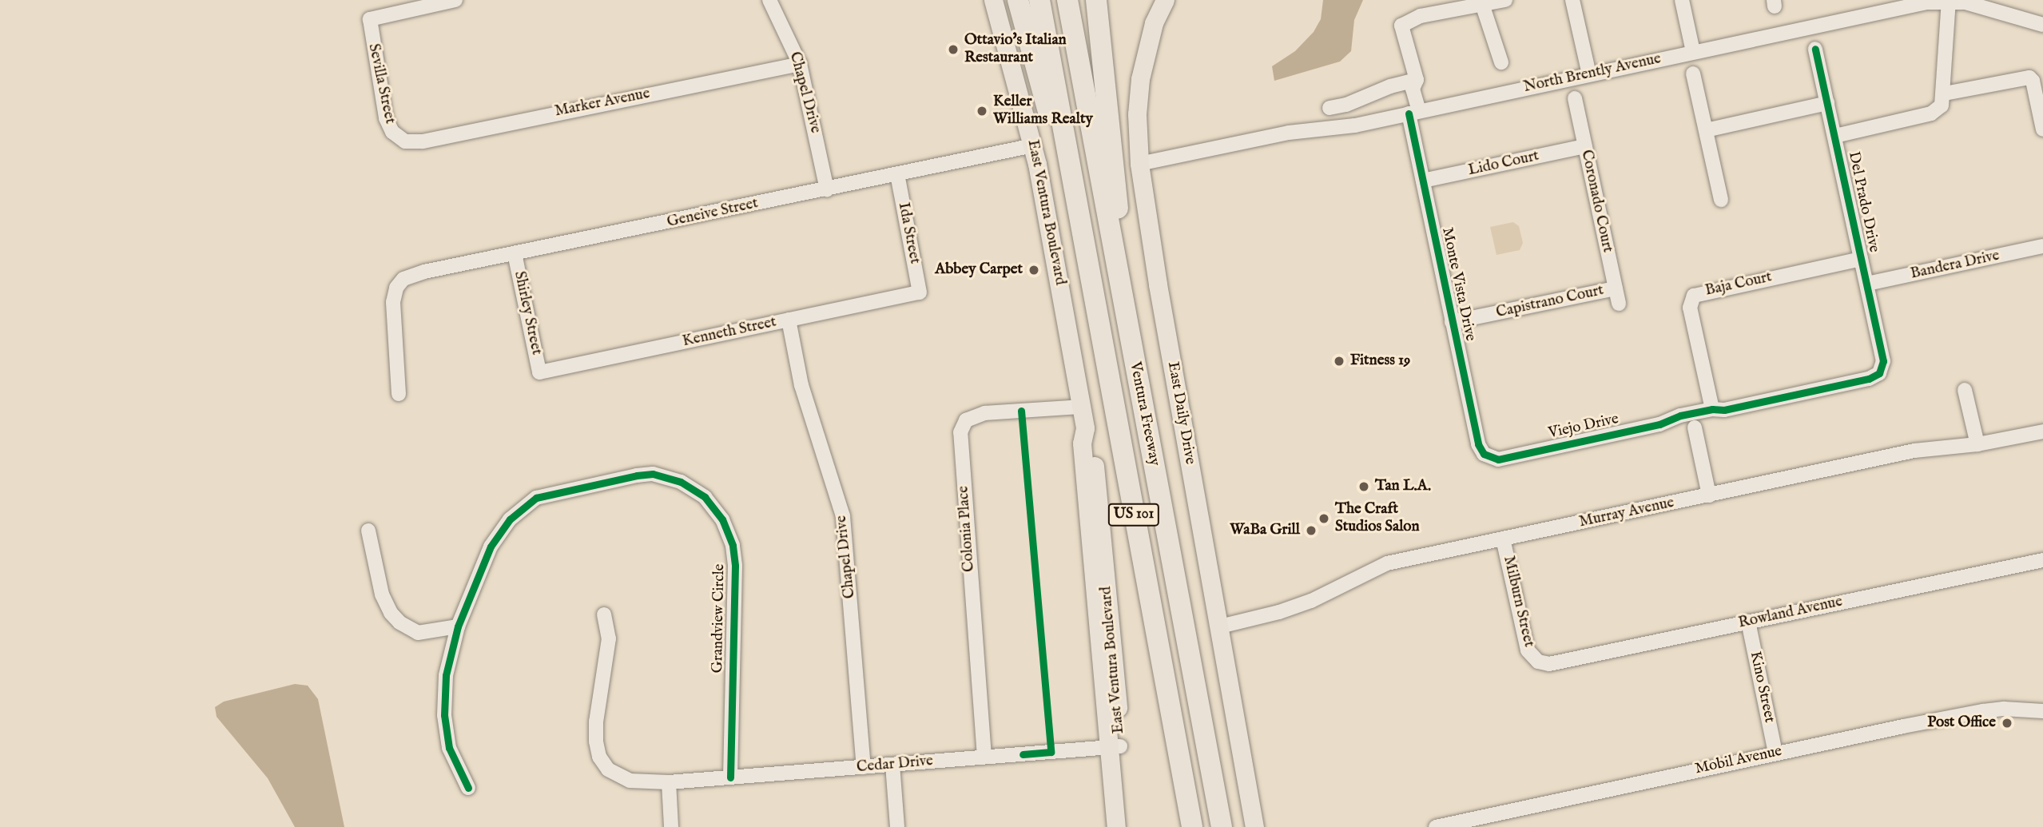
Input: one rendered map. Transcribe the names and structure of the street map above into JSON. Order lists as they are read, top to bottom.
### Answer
{
  "streets": {
    "highway": ["Ventura Freeway", "US 101"],
    "main road": ["East Ventura Boulevard", "East Daily Drive"],
    "street": [
      "North Brently Avenue",
      "Sevilla Street",
      "Chapel Drive",
      "Marker Avenue",
      "Lido Court",
      "Coronado Court",
      "Del Prado Drive",
      "Geneive Street",
      "Ida Street",
      "Bandera Drive",
      "Monte Vista Drive",
      "Baja Court",
      "Capistrano Court",
      "Shirley Street",
      "Kenneth Street",
      "Viejo Drive",
      "Murray Avenue",
      "Colonia Place",
      "Milburn Street",
      "Rowland Avenue",
      "Grandview Circle",
      "Kino Street",
      "Mobil Avenue",
      "Cedar Drive"
    ]
  },
  "crossings": [
    ["North Brently Avenue", "Monte Vista Drive"],
    ["North Brently Avenue", "East Daily Drive"],
    ["Sevilla Street", "Marker Avenue"],
    ["Chapel Drive", "Marker Avenue"],
    ["Chapel Drive", "Geneive Street"],
    ["Chapel Drive", "Kenneth Street"],
    ["Chapel Drive", "Cedar Drive"],
    ["Lido Court", "Coronado Court"],
    ["Lido Court", "Monte Vista Drive"],
    ["Coronado Court", "Capistrano Court"],
    ["Del Prado Drive", "Bandera Drive"],
    ["Del Prado Drive", "Baja Court"],
    ["Del Prado Drive", "Viejo Drive"],
    ["East Ventura Boulevard", "Geneive Street"],
    ["East Ventura Boulevard", "Colonia Place"],
    ["East Ventura Boulevard", "Cedar Drive"],
    ["Geneive Street", "Ida Street"],
    ["Geneive Street", "Shirley Street"],
    ["Ida Street", "Kenneth Street"],
    ["Monte Vista Drive", "Capistrano Court"],
    ["Monte Vista Drive", "Viejo Drive"],
    ["Baja Court", "Viejo Drive"],
    ["Shirley Street", "Kenneth Street"],
    ["East Daily Drive", "Murray Avenue"],
    ["Murray Avenue", "Milburn Street"],
    ["Colonia Place", "Cedar Drive"],
    ["Milburn Street", "Rowland Avenue"],
    ["Rowland Avenue", "Kino Street"],
    ["Grandview Circle", "Cedar Drive"],
    ["Kino Street", "Mobil Avenue"]
  ],
  "places": [
    "Ottavio's Italian Restaurant",
    "Keller Williams Realty",
    "Abbey Carpet",
    "Fitness 19",
    "Tan L.A.",
    "The Craft Studios Salon",
    "WaBa Grill",
    "Post Office"
  ]
}
